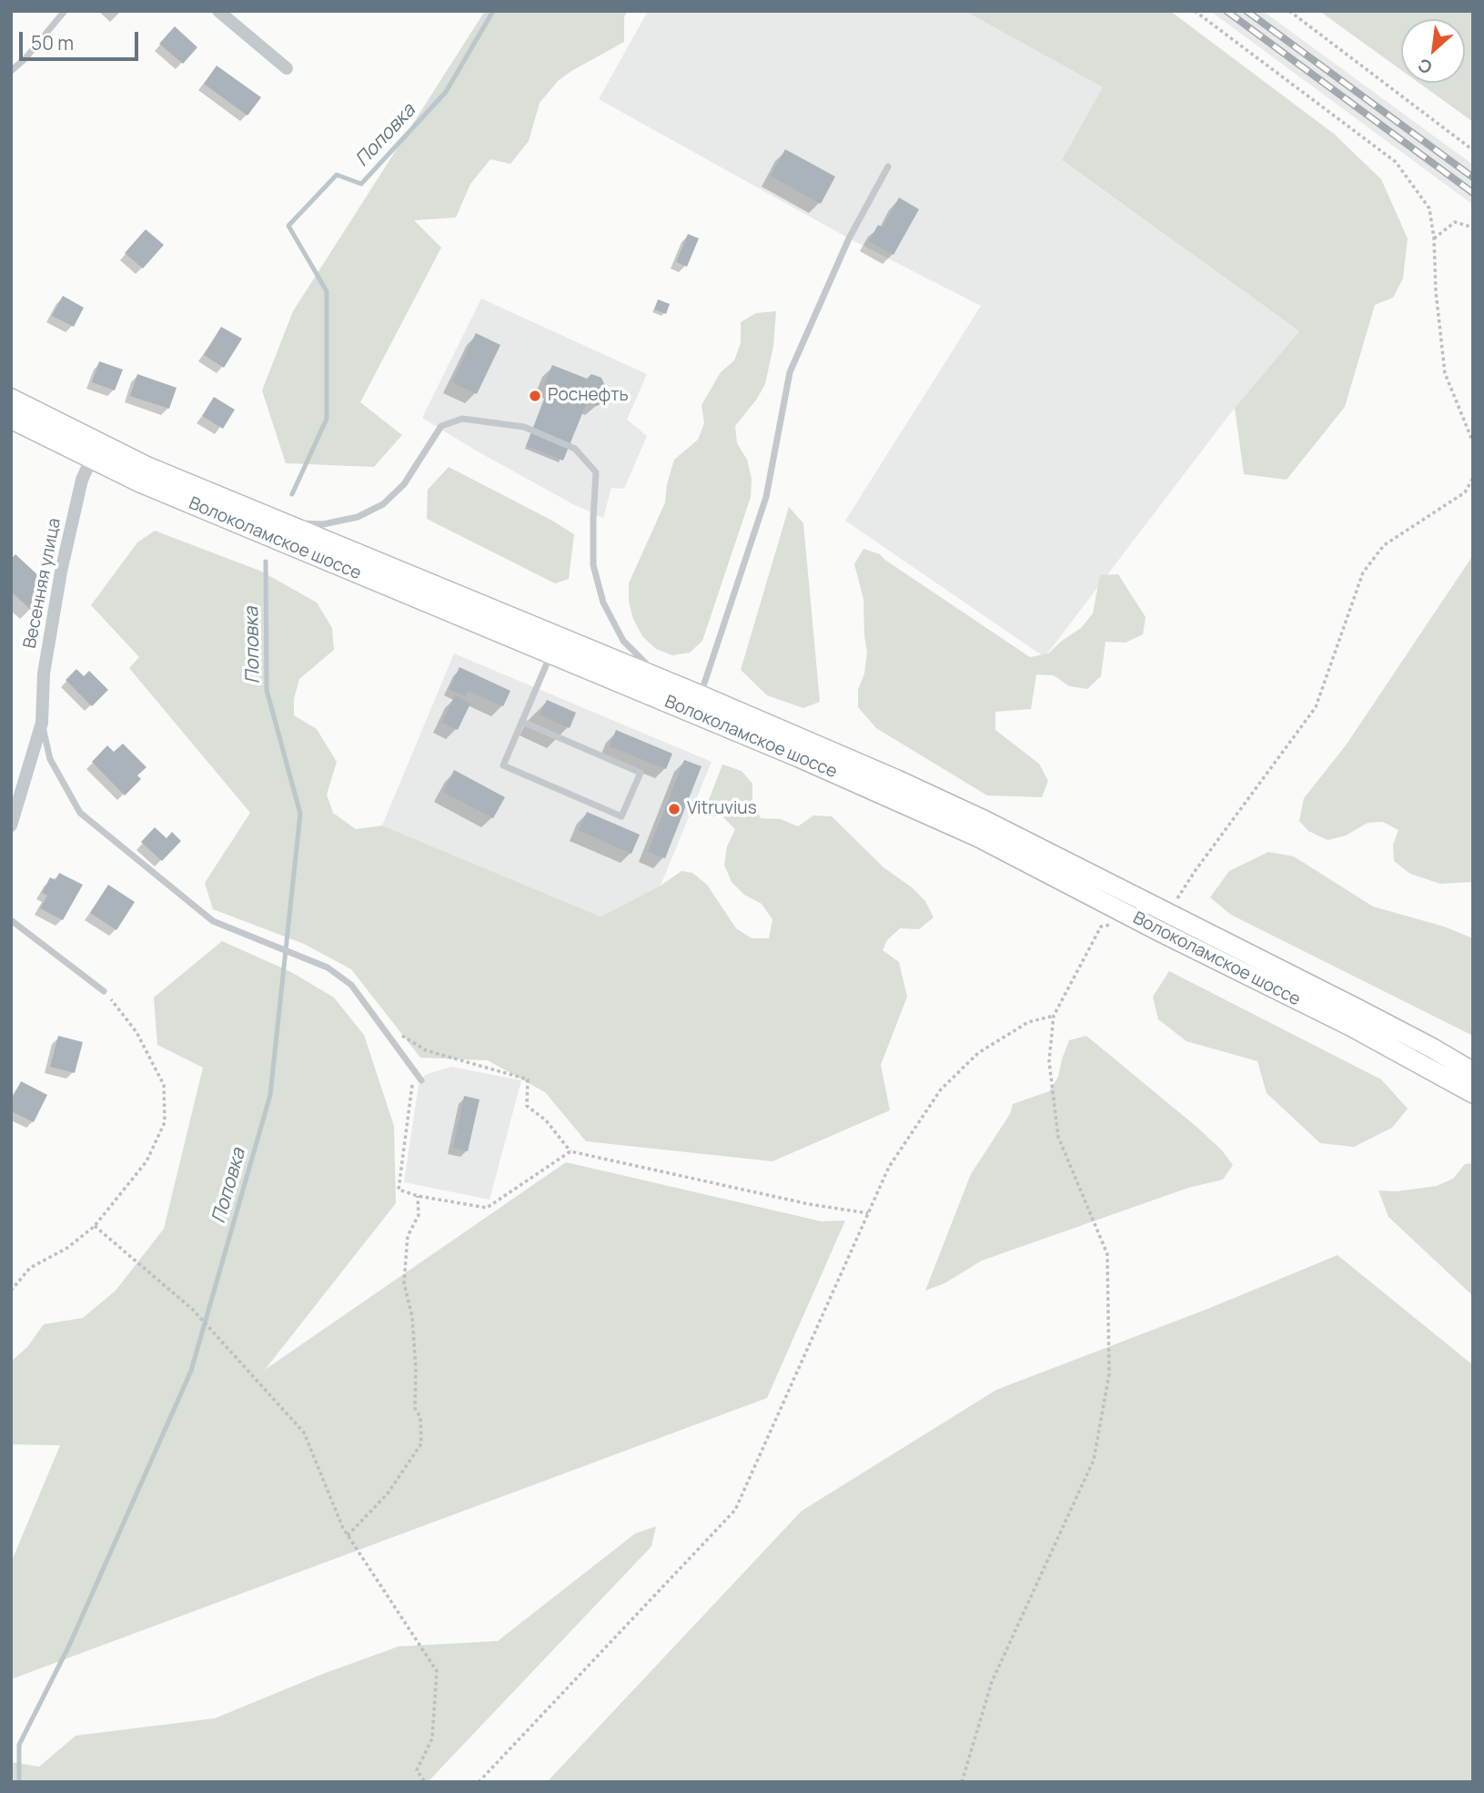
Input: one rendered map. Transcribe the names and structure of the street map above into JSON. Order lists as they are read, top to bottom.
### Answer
{
  "streets": {
    "main road": ["Волоколамское шоссе"],
    "street": ["Весенняя улица"]
  },
  "crossings": [
    ["Волоколамское шоссе", "Весенняя улица"]
  ],
  "water": ["Поповка"],
  "places": ["Роснефть", "Vitruvius"],
  "scale_bar": "50 m",
  "north": "bottom left"
}
